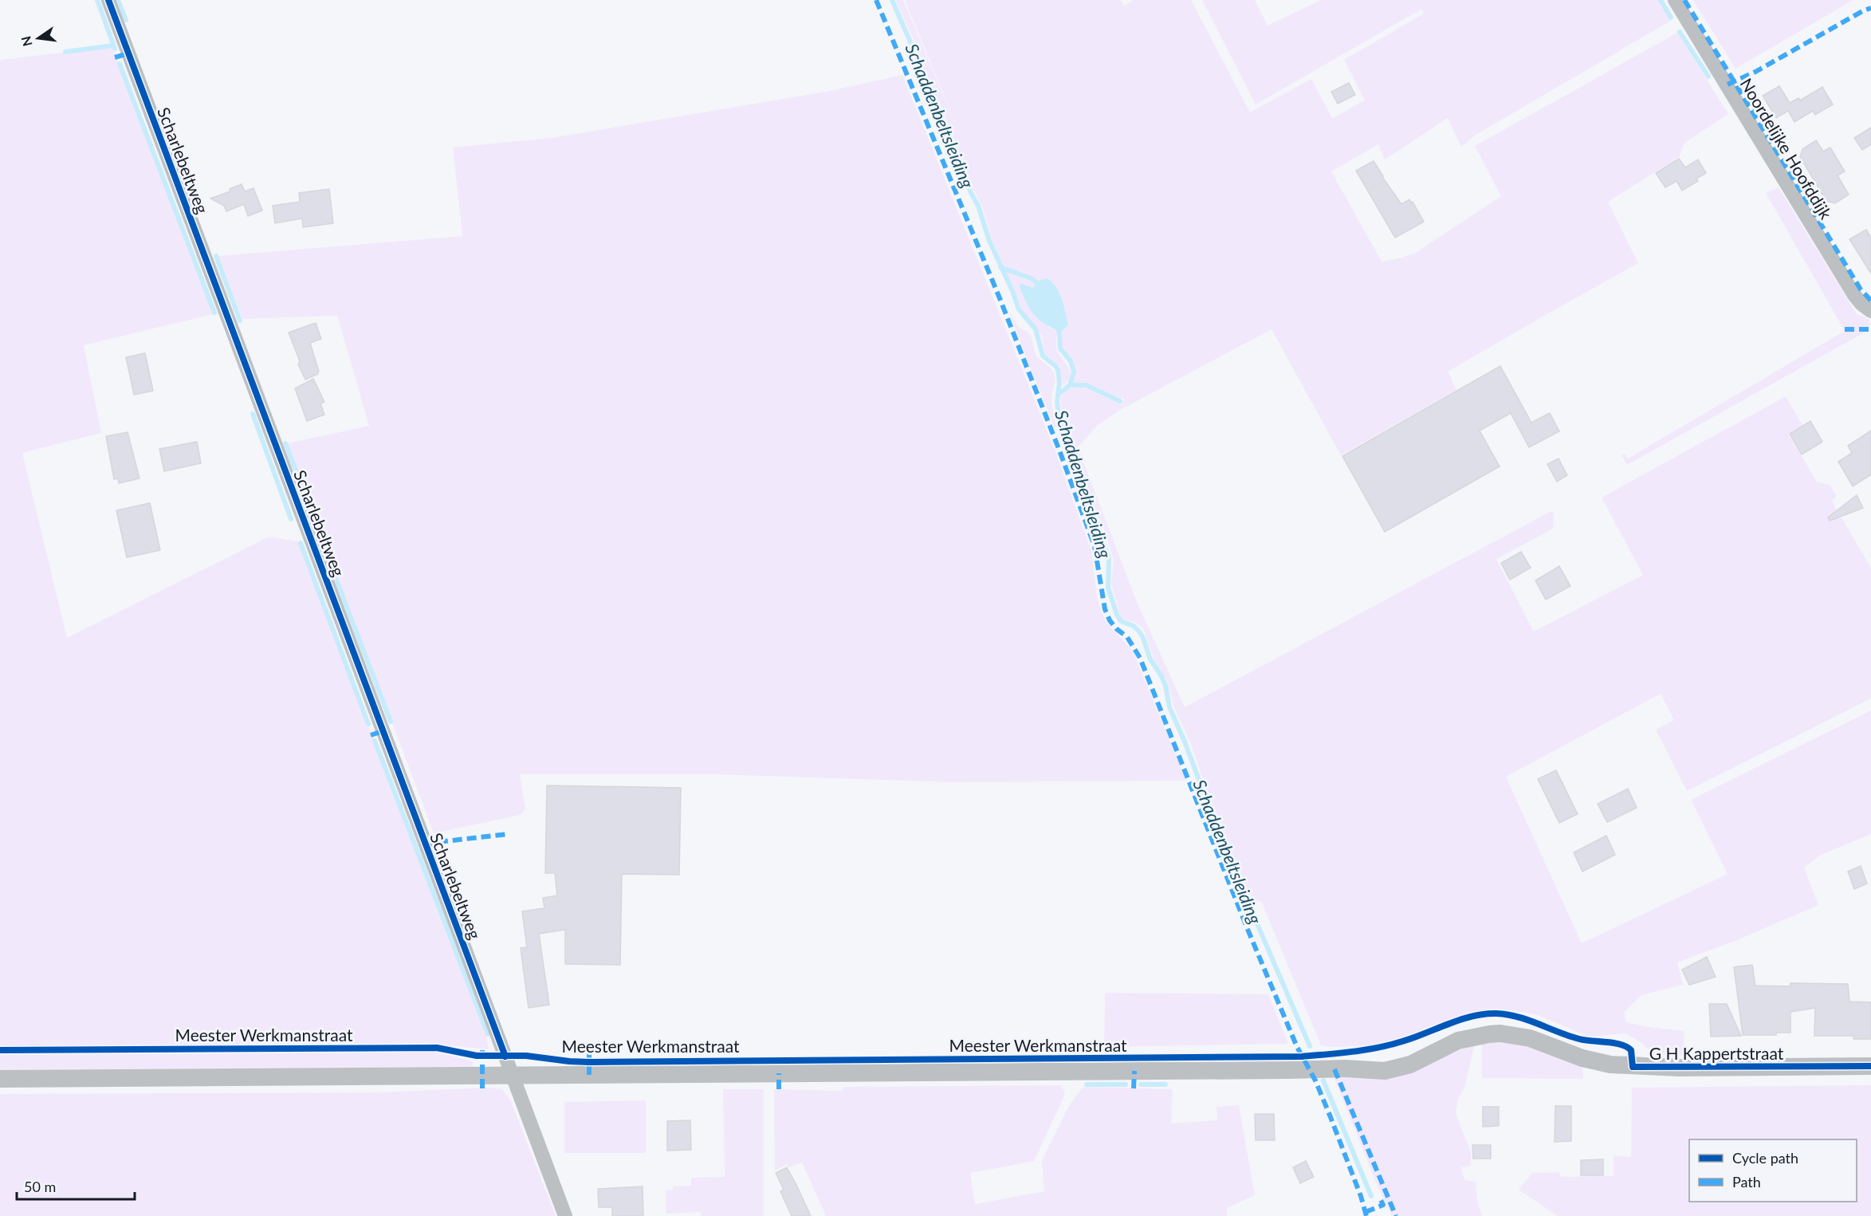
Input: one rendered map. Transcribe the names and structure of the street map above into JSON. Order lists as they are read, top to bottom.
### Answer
{
  "streets": {
    "street": [
      "Noordelijke Hoofddijk",
      "Scharlebeltweg",
      "Meester Werkmanstraat",
      "G H Kappertstraat"
    ]
  },
  "crossings": [
    ["Scharlebeltweg", "Meester Werkmanstraat"],
    ["Meester Werkmanstraat", "G H Kappertstraat"]
  ],
  "water": ["Schaddenbeltsleiding"],
  "legend": ["Cycle path", "Path"],
  "scale_bar": "50 m",
  "north": "left"
}
